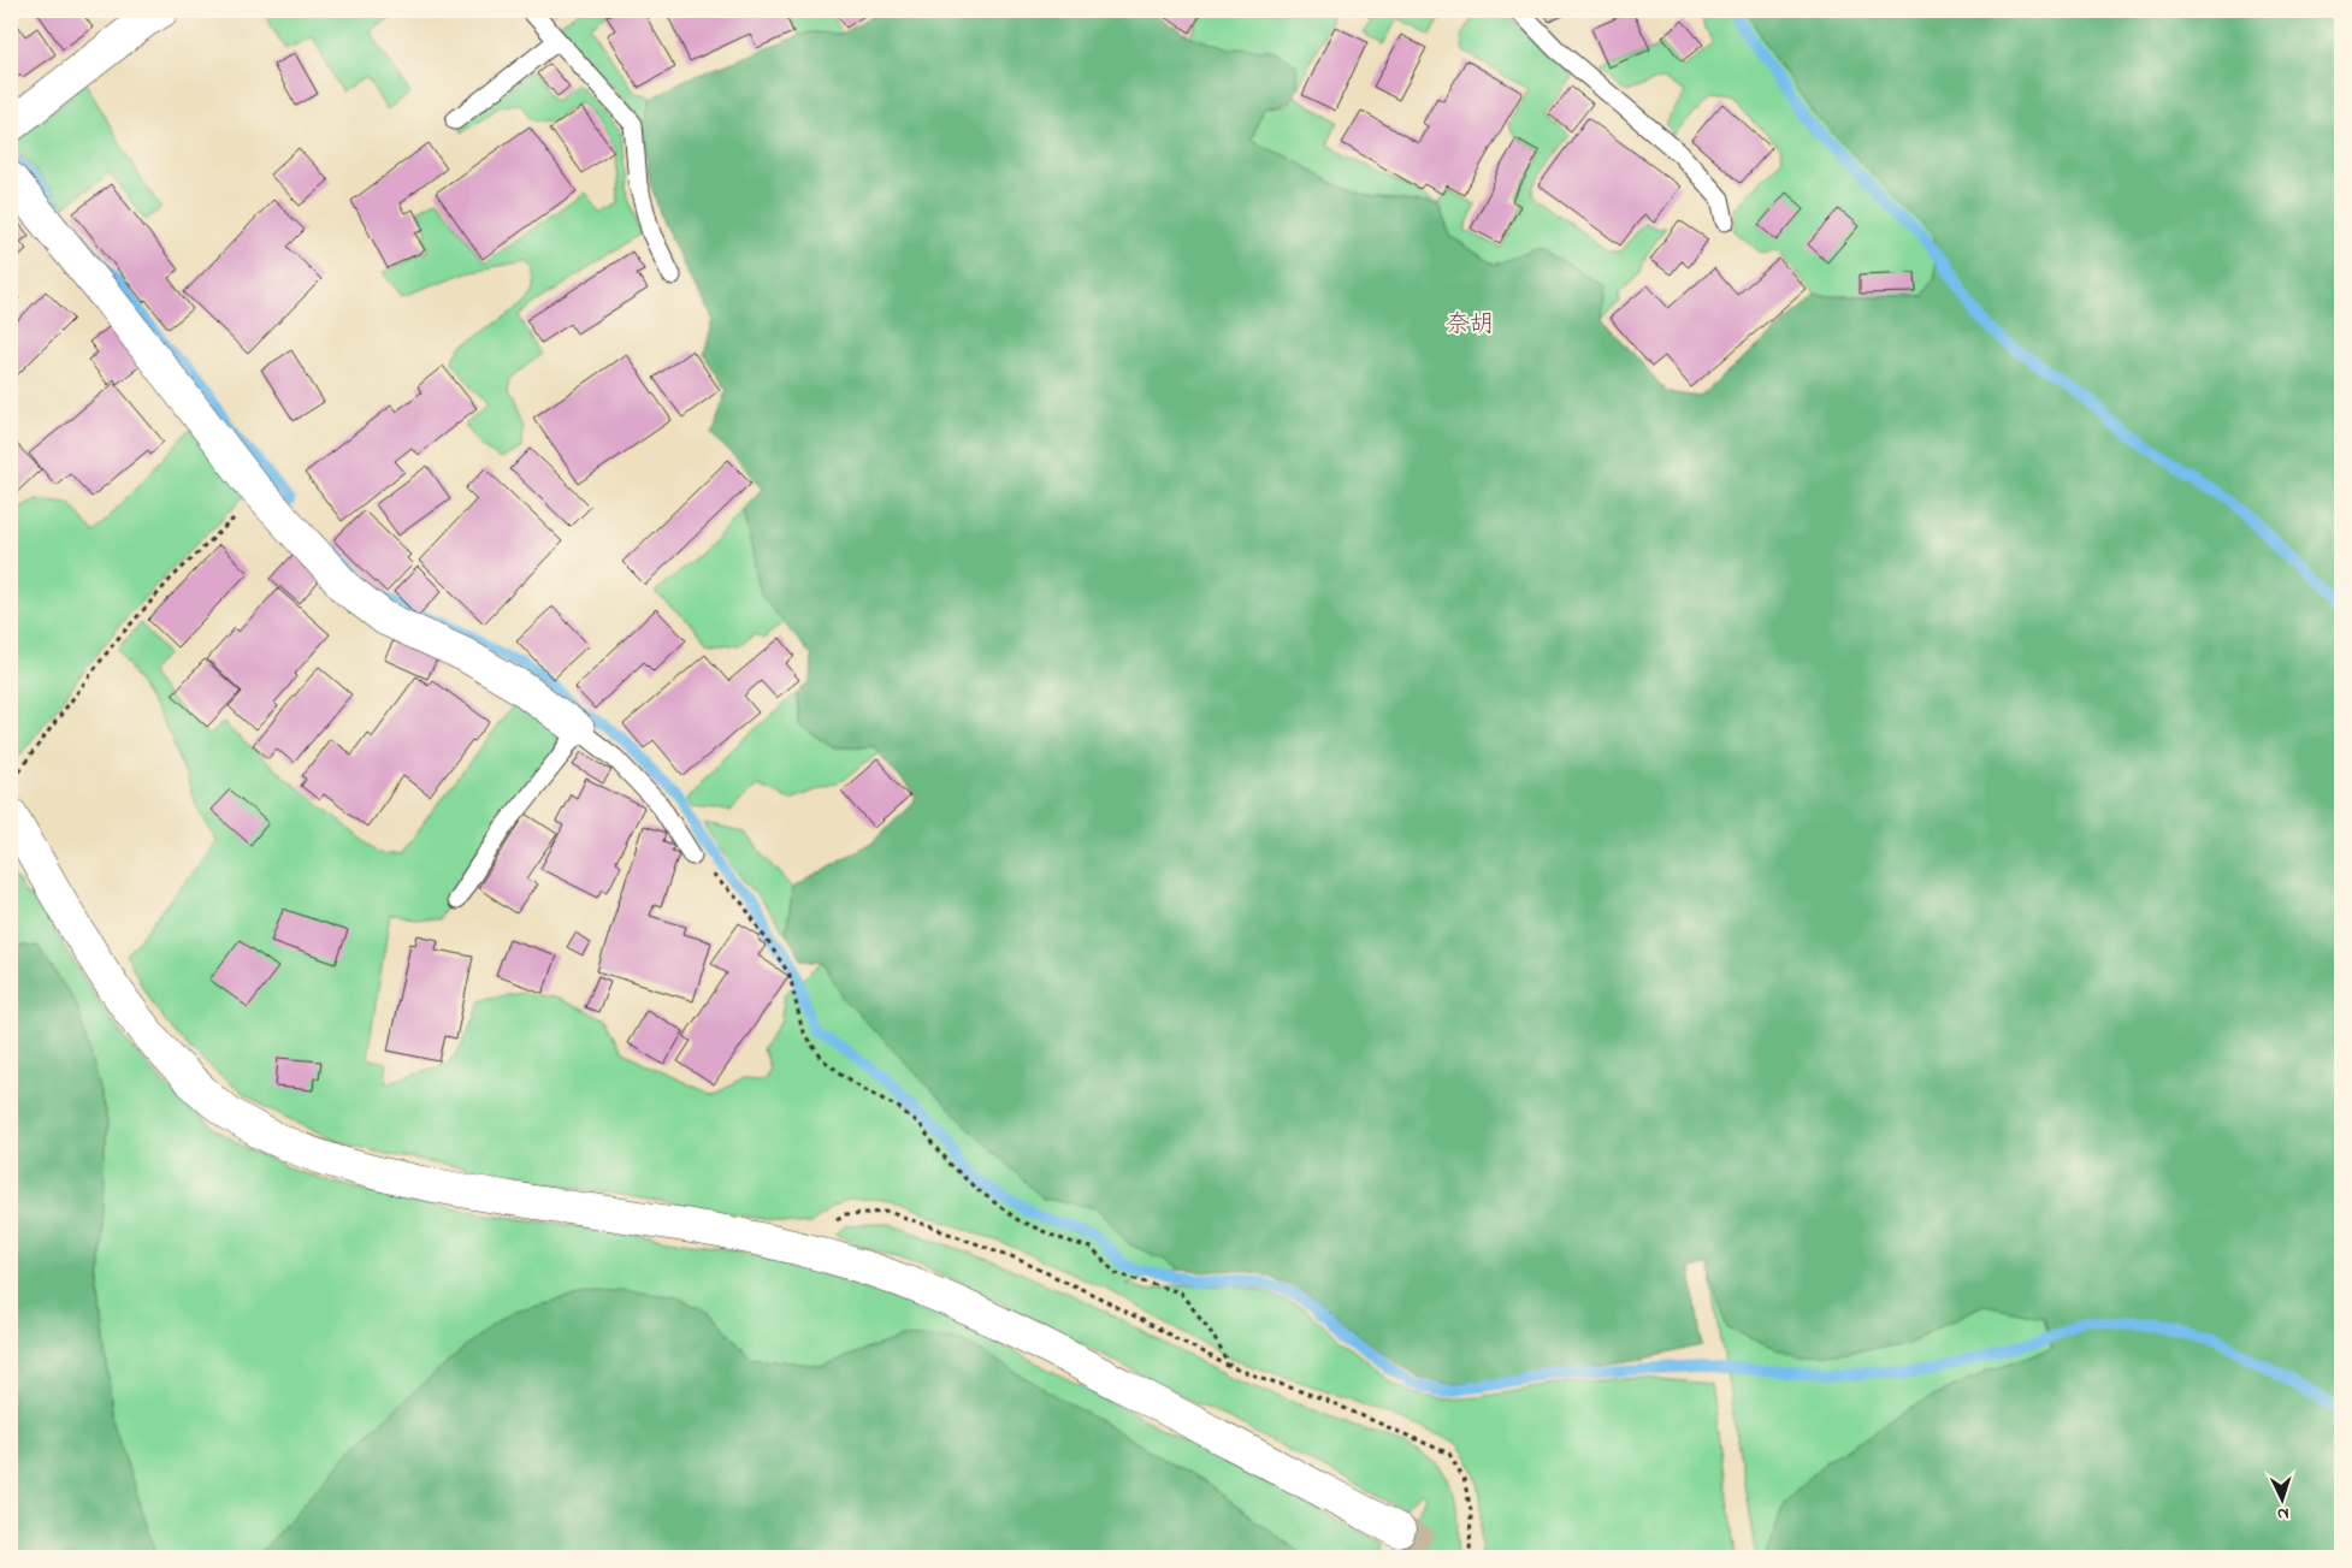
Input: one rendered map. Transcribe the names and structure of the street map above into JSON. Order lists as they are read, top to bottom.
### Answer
{
  "districts": ["奈胡"],
  "north": "bottom"
}
